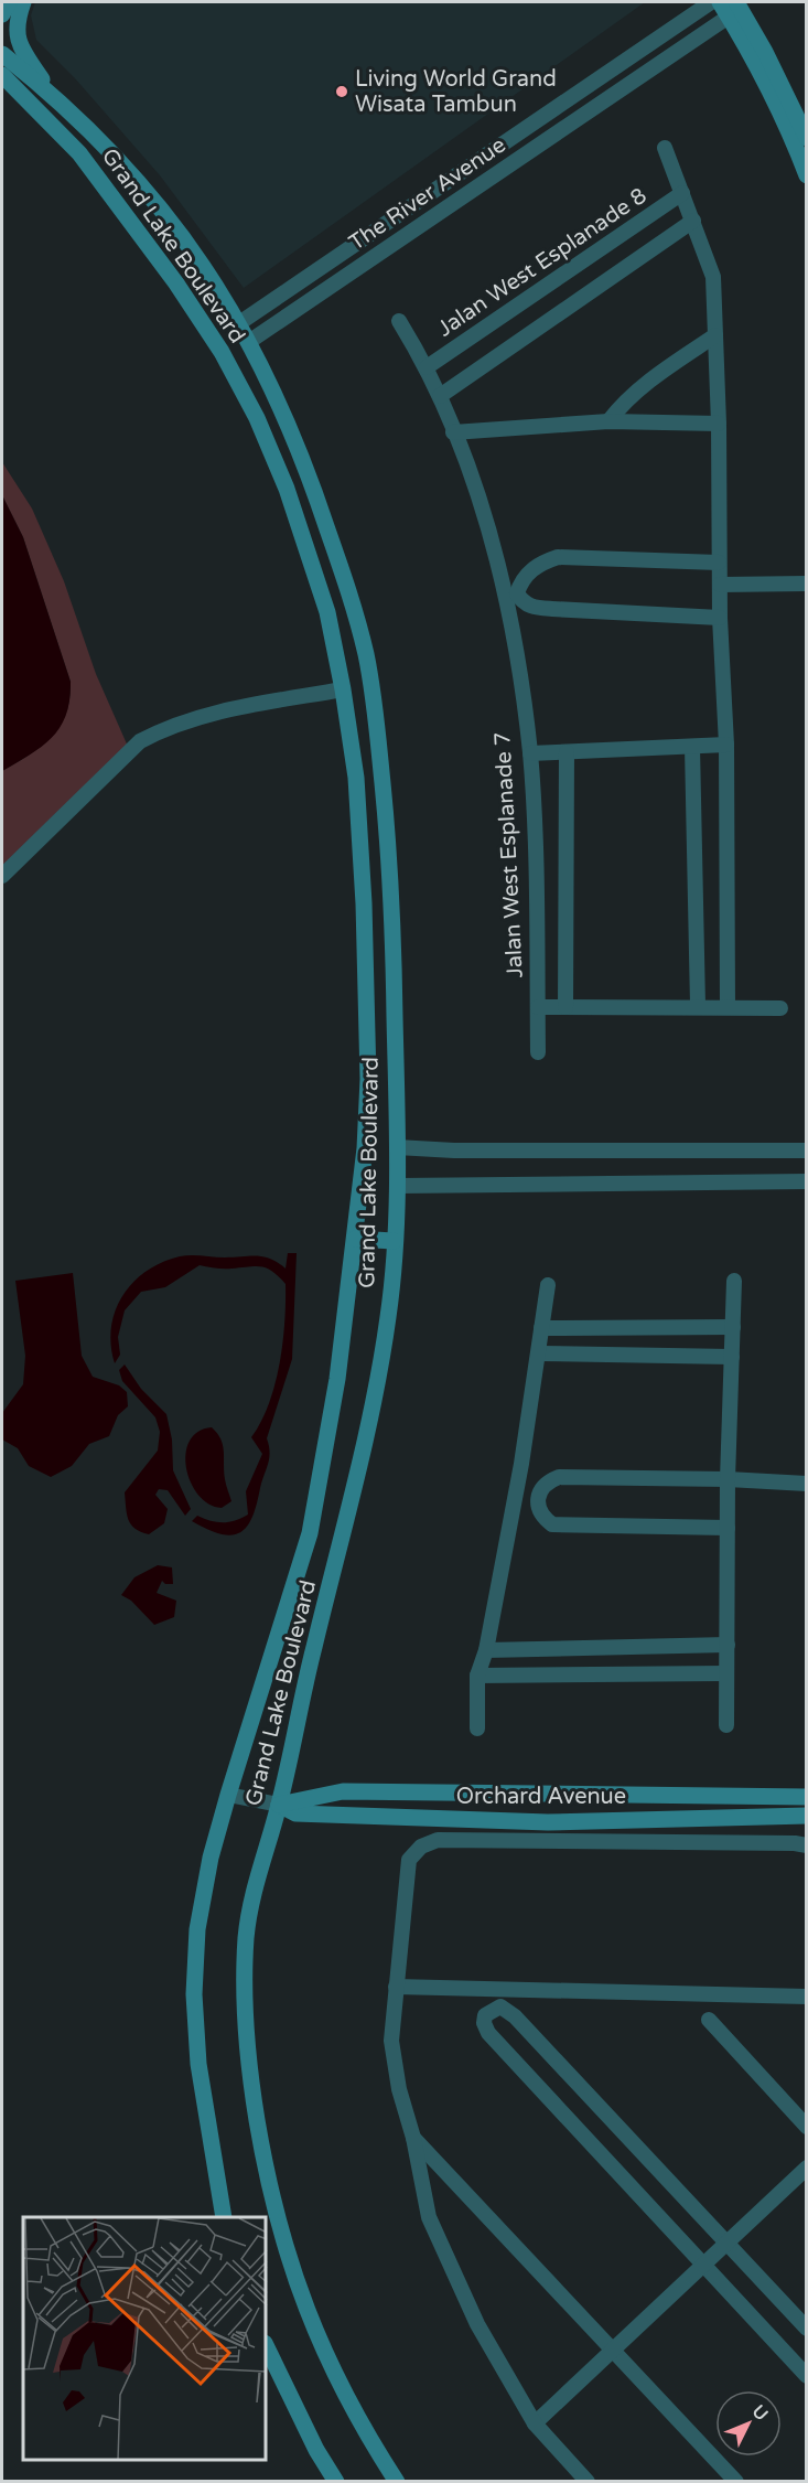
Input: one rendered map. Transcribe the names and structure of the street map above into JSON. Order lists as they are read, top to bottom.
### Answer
{
  "streets": {
    "street": [
      "The River Avenue",
      "Grand Lake Boulevard",
      "Jalan West Esplanade 8",
      "Jalan West Esplanade 7",
      "Orchard Avenue"
    ]
  },
  "crossings": [
    ["The River Avenue", "Grand Lake Boulevard"],
    ["Grand Lake Boulevard", "Orchard Avenue"],
    ["Jalan West Esplanade 8", "Jalan West Esplanade 7"]
  ],
  "places": ["Living World Grand Wisata Tambun"],
  "north": "top right"
}
